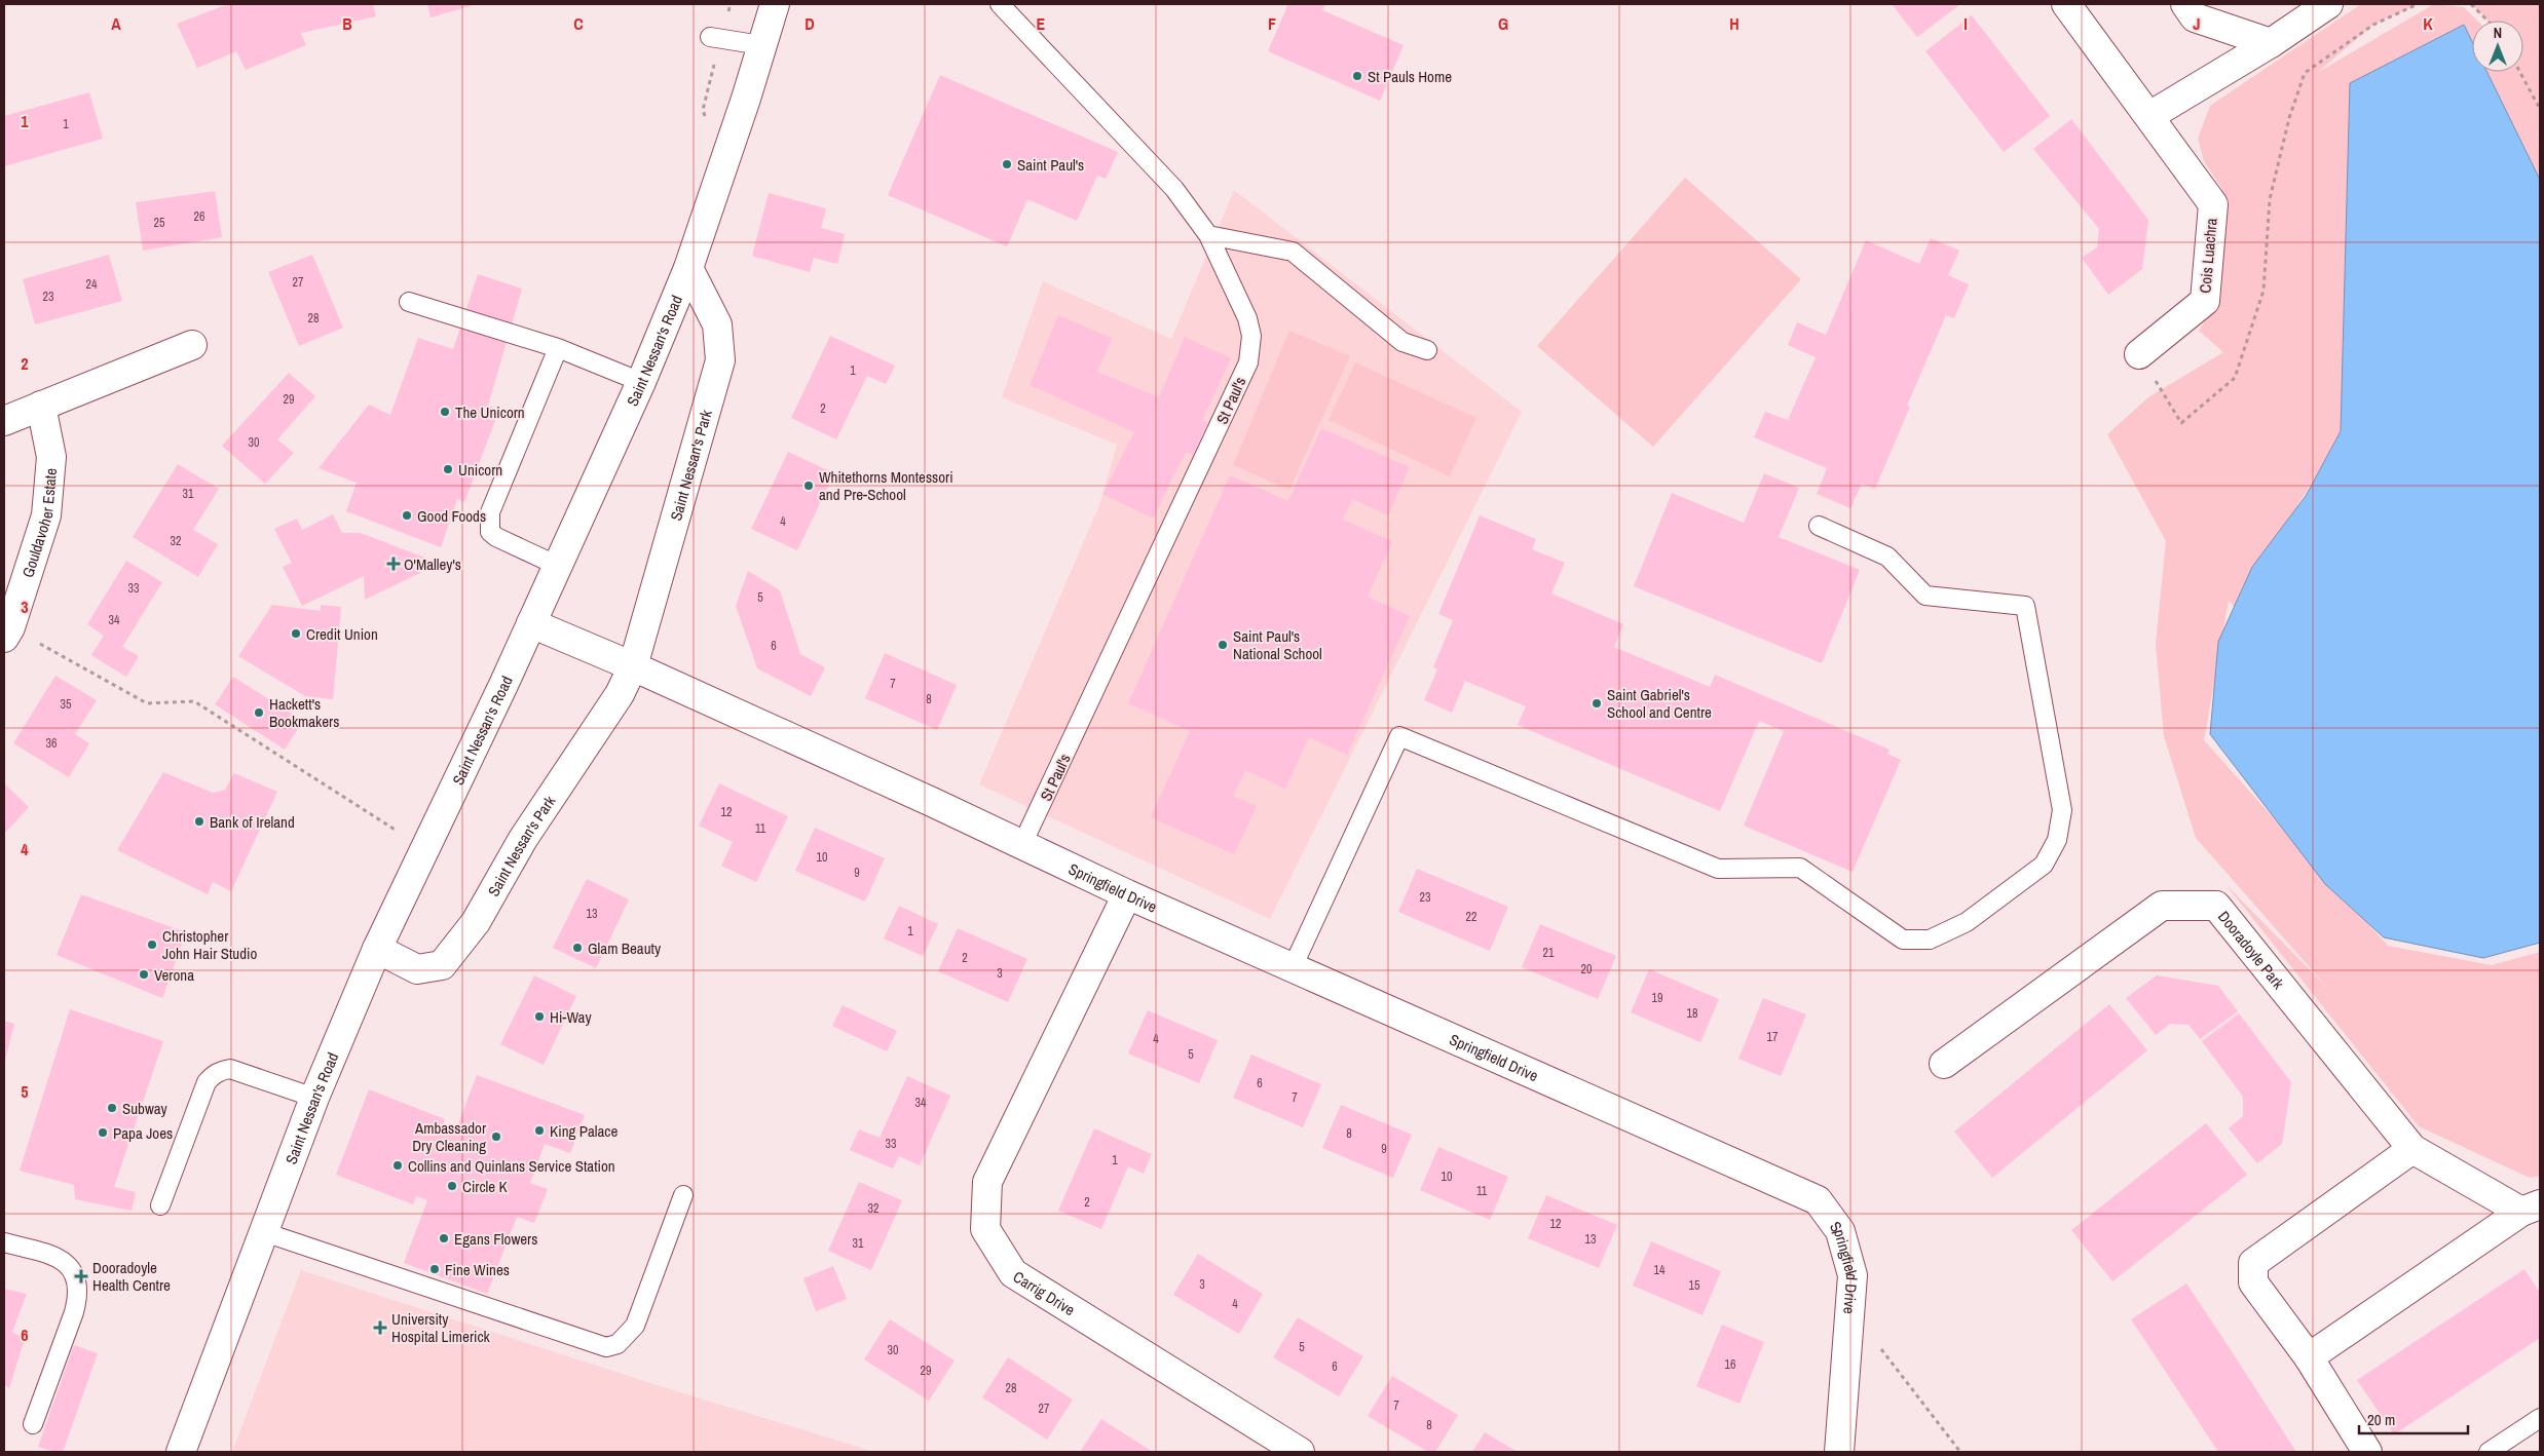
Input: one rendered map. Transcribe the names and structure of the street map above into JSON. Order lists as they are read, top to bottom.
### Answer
{
  "streets": {
    "street": [
      "Cois Luachra",
      "Saint Nessan's Road",
      "Saint Nessan's Park",
      "Gouldavoher Estate",
      "Springfield Drive",
      "Dooradoyle Park",
      "Carrig Drive"
    ],
    "lane": ["St Paul's"]
  },
  "crossings": [
    ["Saint Nessan's Road", "Saint Nessan's Park"],
    ["St Paul's", "Springfield Drive"],
    ["Saint Nessan's Park", "Springfield Drive"],
    ["Springfield Drive", "Carrig Drive"]
  ],
  "places": {
    "other": [
      "St Pauls Home",
      "Saint Paul's",
      "The Unicorn",
      "Unicorn",
      "Whitethorns Montessori and Pre-School",
      "Good Foods",
      "Credit Union",
      "Saint Paul's National School",
      "Saint Gabriel's School and Centre",
      "Hackett's Bookmakers",
      "Bank of Ireland",
      "Christopher John Hair Studio",
      "Glam Beauty",
      "Verona",
      "Hi-Way",
      "Subway",
      "King Palace",
      "Papa Joes",
      "Ambassador Dry Cleaning",
      "Collins and Quinlans Service Station",
      "Circle K",
      "Egans Flowers",
      "Fine Wines"
    ],
    "health": ["O'Malley's", "Dooradoyle Health Centre", "University Hospital Limerick"]
  },
  "house_numbers": [
    "1",
    "26",
    "25",
    "27",
    "24",
    "23",
    "28",
    "1",
    "29",
    "2",
    "30",
    "31",
    "4",
    "32",
    "33",
    "5",
    "34",
    "6",
    "7",
    "8",
    "35",
    "36",
    "12",
    "11",
    "10",
    "9",
    "23",
    "13",
    "22",
    "1",
    "21",
    "2",
    "20",
    "3",
    "19",
    "18",
    "17",
    "4",
    "5",
    "6",
    "7",
    "34",
    "8",
    "33",
    "9",
    "1",
    "10",
    "11",
    "2",
    "32",
    "12",
    "13",
    "31",
    "14",
    "3",
    "15",
    "4",
    "5",
    "30",
    "16",
    "6",
    "29",
    "28",
    "7",
    "27",
    "8"
  ],
  "scale_bar": "20 m",
  "north": "top",
  "grid": {
    "columns": [
      "A",
      "B",
      "C",
      "D",
      "E",
      "F",
      "G",
      "H",
      "I",
      "J",
      "K"
    ],
    "rows": [
      "1",
      "2",
      "3",
      "4",
      "5",
      "6"
    ]
  }
}
